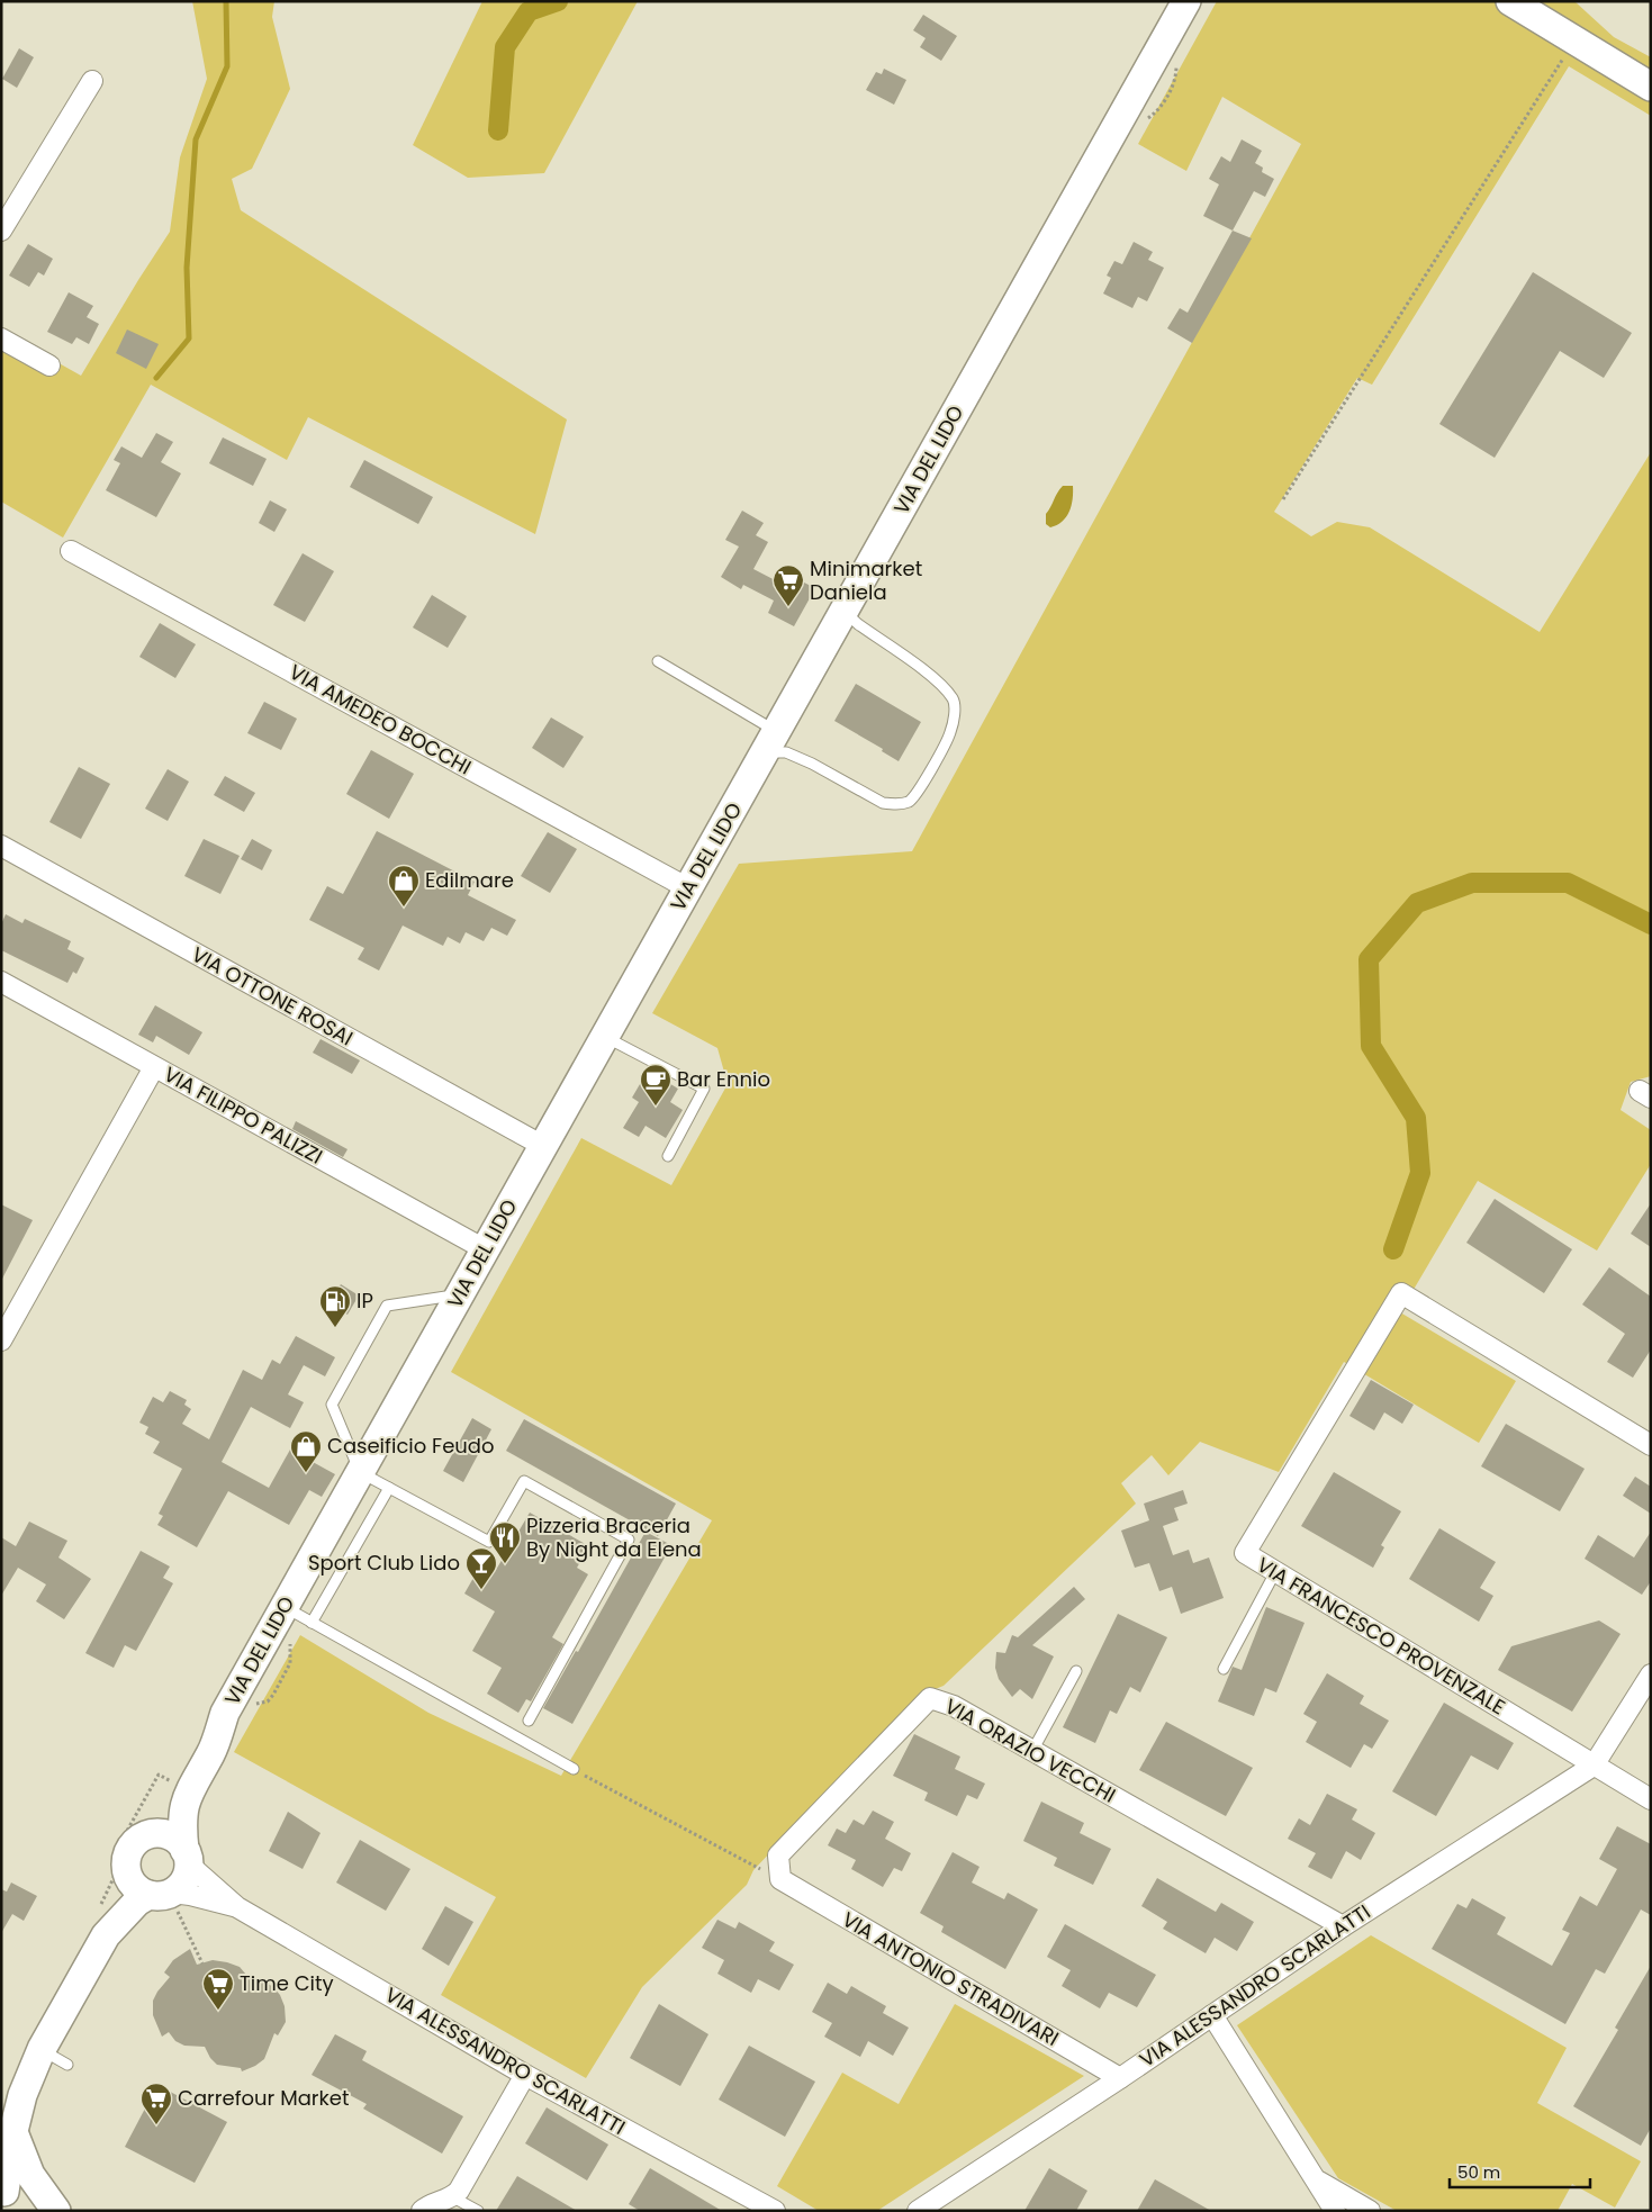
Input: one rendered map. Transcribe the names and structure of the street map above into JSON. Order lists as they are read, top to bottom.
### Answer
{
  "streets": {
    "main road": ["VIA DEL LIDO"],
    "street": [
      "VIA AMEDEO BOCCHI",
      "VIA OTTONE ROSAI",
      "VIA FILIPPO PALIZZI",
      "VIA FRANCESCO PROVENZALE",
      "VIA ORAZIO VECCHI",
      "VIA ANTONIO STRADIVARI",
      "VIA ALESSANDRO SCARLATTI"
    ]
  },
  "crossings": [
    ["VIA DEL LIDO", "VIA AMEDEO BOCCHI"],
    ["VIA DEL LIDO", "VIA OTTONE ROSAI"],
    ["VIA DEL LIDO", "VIA FILIPPO PALIZZI"],
    ["VIA DEL LIDO", "VIA ALESSANDRO SCARLATTI"],
    ["VIA FRANCESCO PROVENZALE", "VIA ALESSANDRO SCARLATTI"],
    ["VIA ORAZIO VECCHI", "VIA ANTONIO STRADIVARI"],
    ["VIA ORAZIO VECCHI", "VIA ALESSANDRO SCARLATTI"],
    ["VIA ANTONIO STRADIVARI", "VIA ALESSANDRO SCARLATTI"]
  ],
  "places": {
    "supermarket": ["Minimarket Daniela", "Time City", "Carrefour Market"],
    "shop": ["Edilmare", "Caseificio Feudo"],
    "cafe": ["Bar Ennio"],
    "fuel station": ["IP"],
    "restaurant": ["Pizzeria Braceria By Night da Elena"],
    "bar": ["Sport Club Lido"]
  },
  "scale_bar": "50 m"
}
